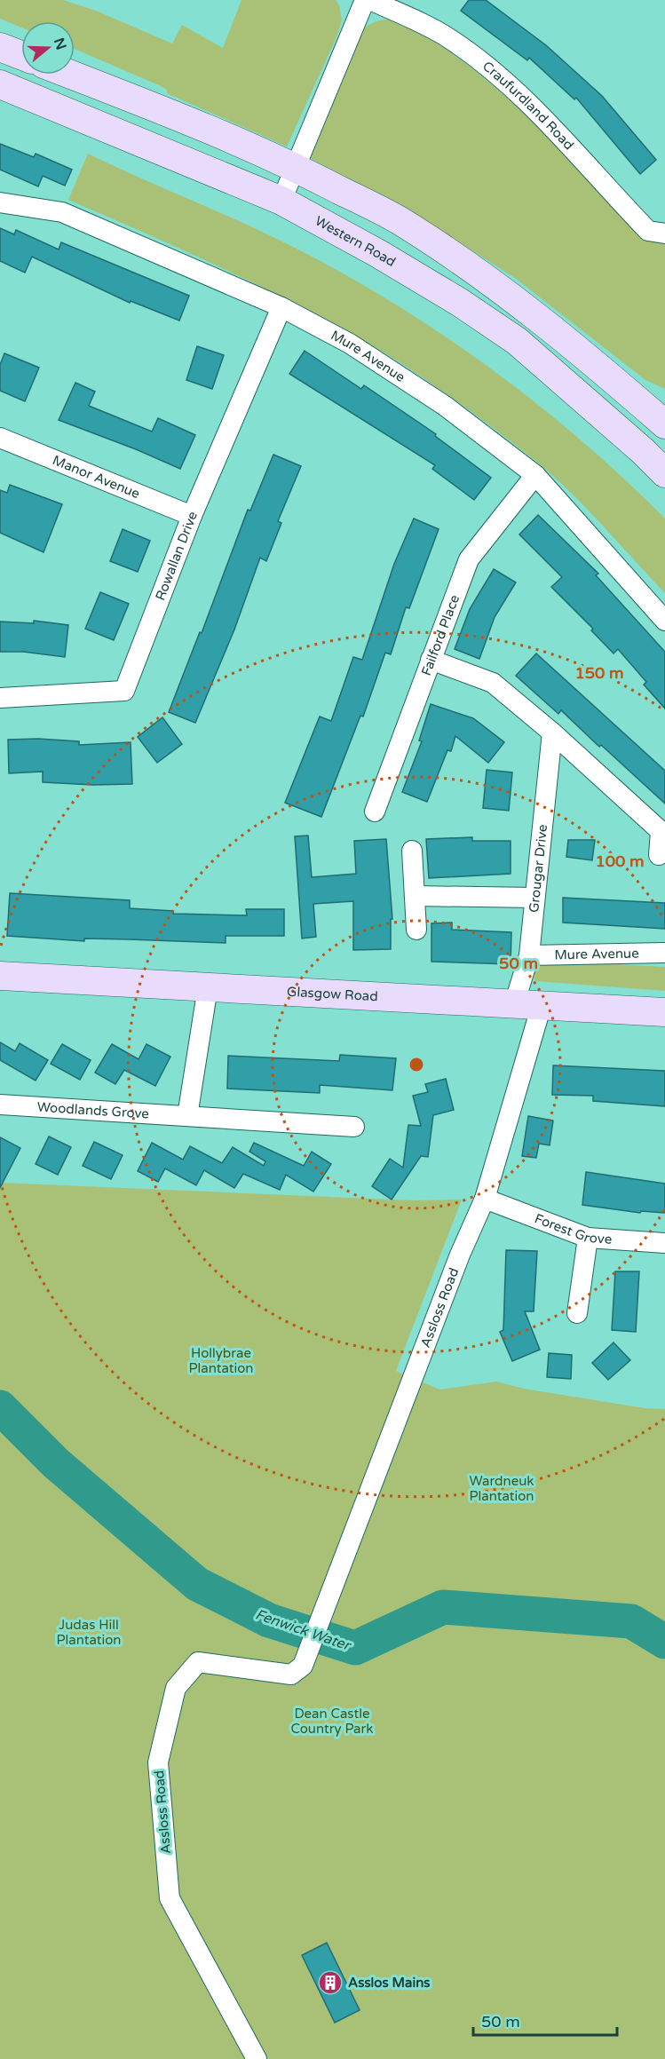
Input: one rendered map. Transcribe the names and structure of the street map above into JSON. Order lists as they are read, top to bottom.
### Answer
{
  "streets": {
    "main road": ["Western Road", "Glasgow Road"],
    "street": [
      "Craufurdland Road",
      "Mure Avenue",
      "Manor Avenue",
      "Rowallan Drive",
      "Failford Place",
      "Grougar Drive",
      "Woodlands Grove",
      "Forest Grove",
      "Assloss Road"
    ]
  },
  "crossings": [
    ["Mure Avenue", "Rowallan Drive"],
    ["Mure Avenue", "Failford Place"],
    ["Mure Avenue", "Grougar Drive"],
    ["Manor Avenue", "Rowallan Drive"],
    ["Grougar Drive", "Glasgow Road"],
    ["Grougar Drive", "Assloss Road"],
    ["Glasgow Road", "Assloss Road"],
    ["Forest Grove", "Assloss Road"]
  ],
  "water": ["Fenwick Water"],
  "parks": [
    "Hollybrae Plantation",
    "Wardneuk Plantation",
    "Judas Hill Plantation",
    "Dean Castle Country Park"
  ],
  "places": {
    "building": ["Asslos Mains"]
  },
  "scale_bar": "50 m",
  "north": "right",
  "rings": ["150 m", "100 m", "50 m"]
}
